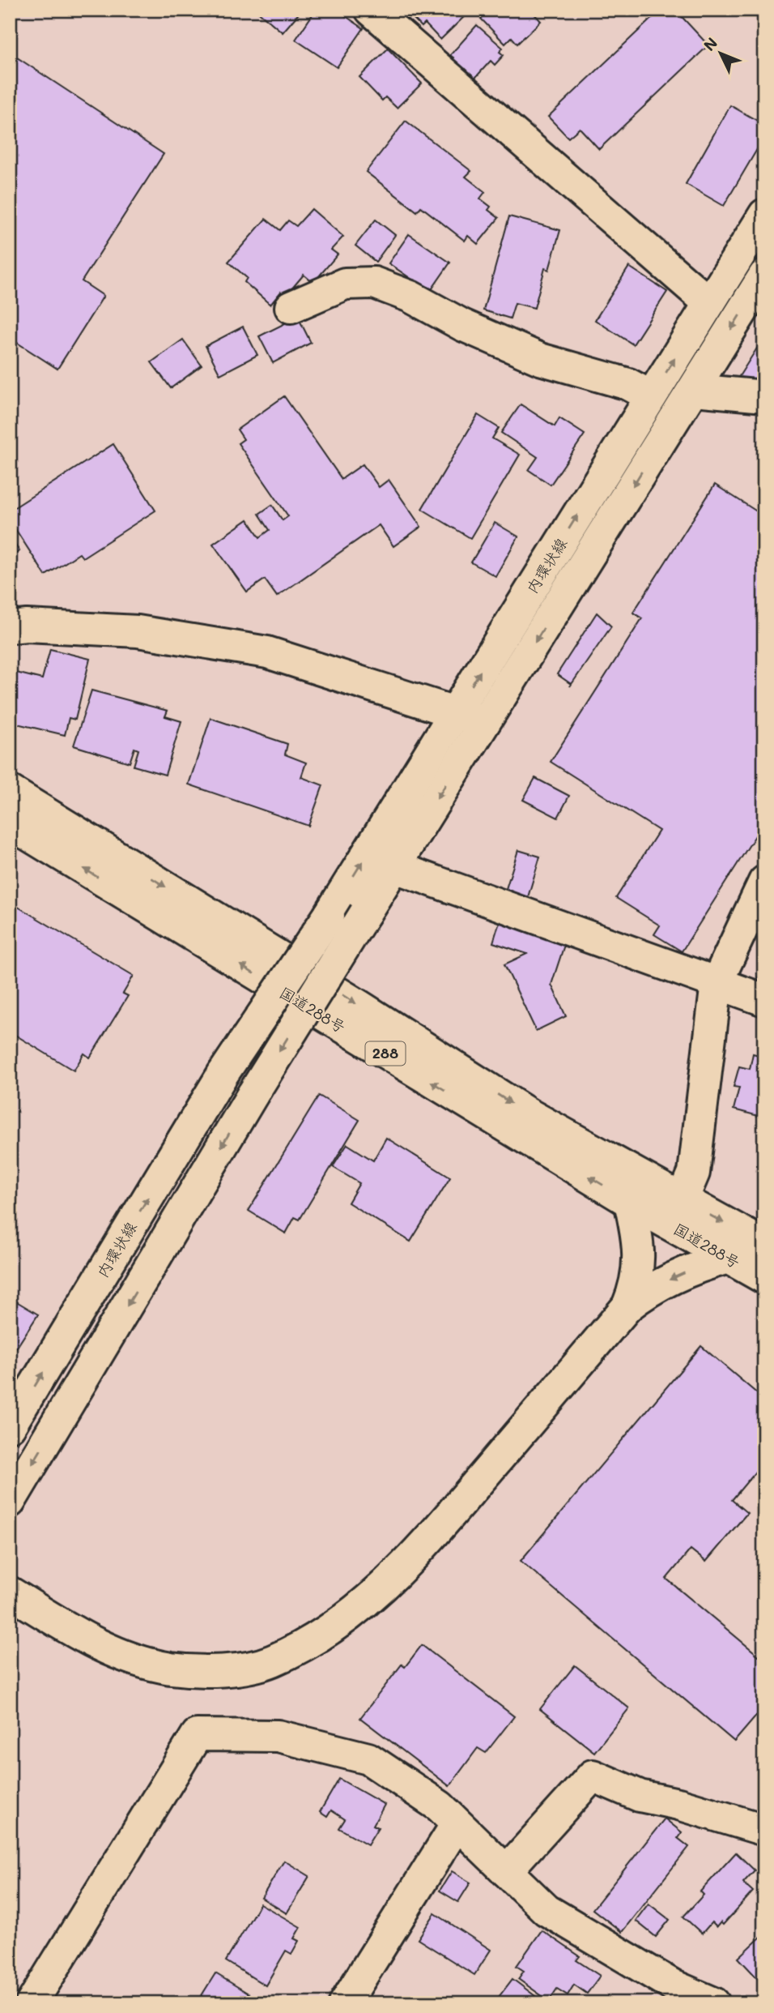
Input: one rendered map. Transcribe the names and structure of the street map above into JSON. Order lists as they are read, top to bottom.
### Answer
{
  "streets": {
    "main road": ["内環状線", "国道288号", "288"]
  },
  "north": "top left"
}
